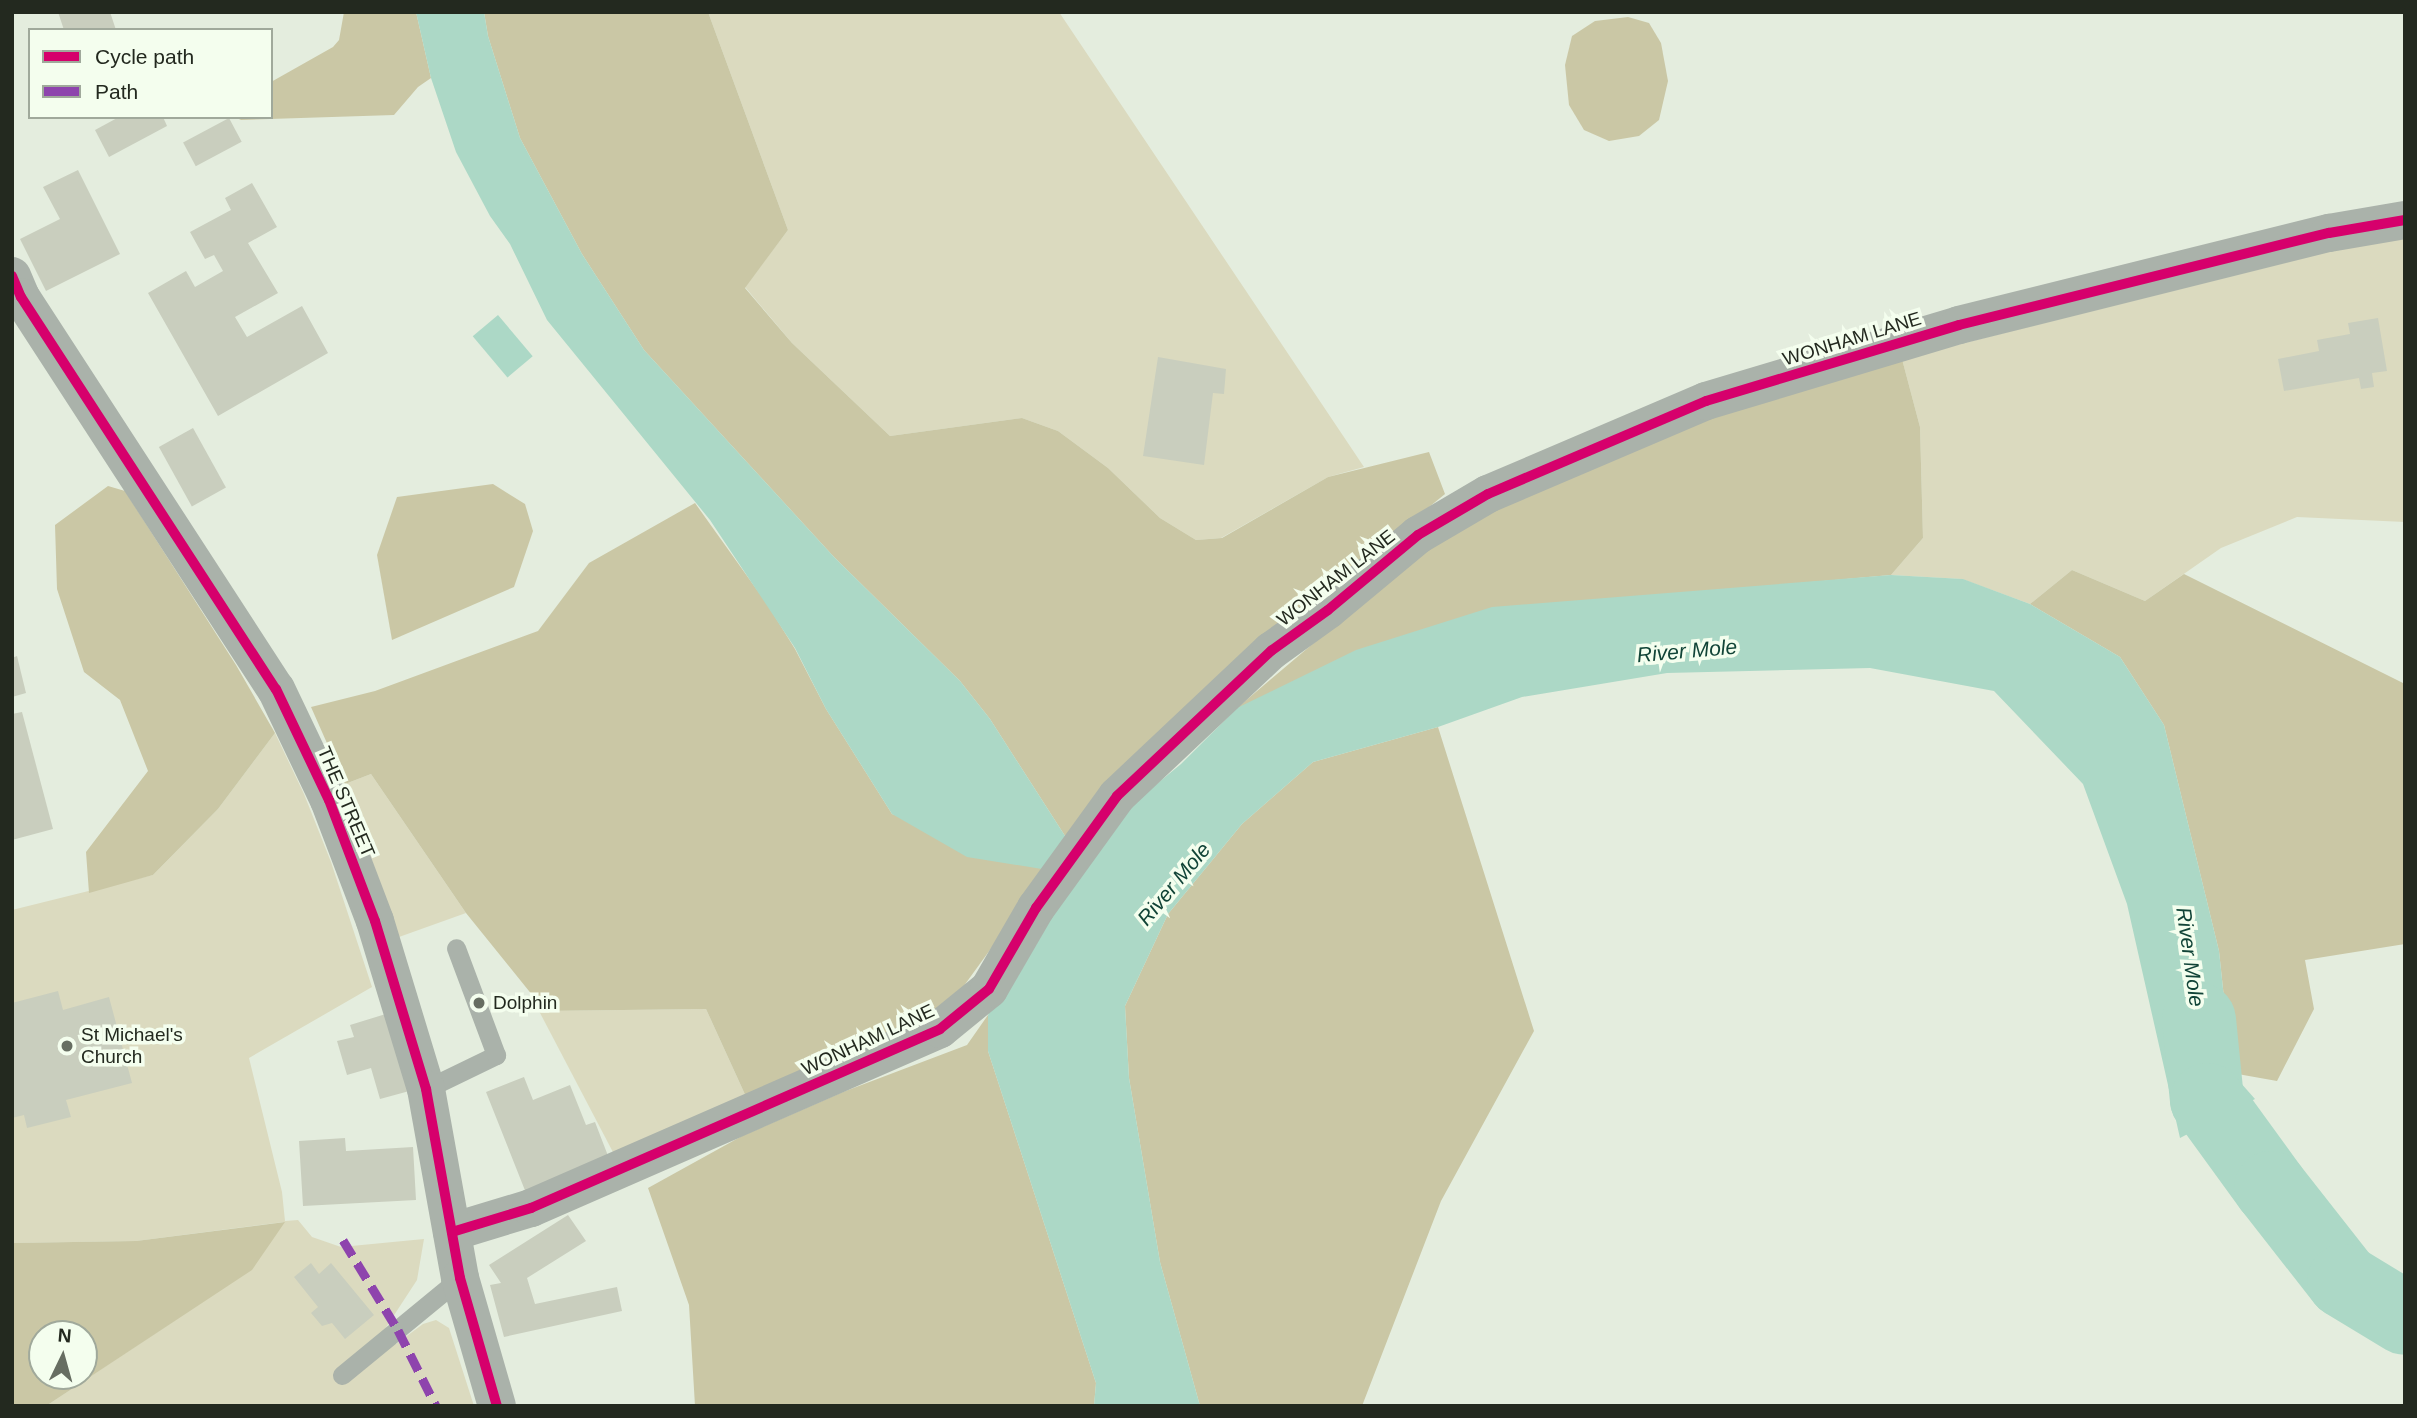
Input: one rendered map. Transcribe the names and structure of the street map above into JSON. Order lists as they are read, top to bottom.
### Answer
{
  "streets": {
    "street": ["WONHAM LANE", "THE STREET"]
  },
  "crossings": [
    ["WONHAM LANE", "THE STREET"]
  ],
  "water": ["River Mole"],
  "places": ["Dolphin", "St Michael's Church"],
  "legend": ["Cycle path", "Path"],
  "north": "top"
}
